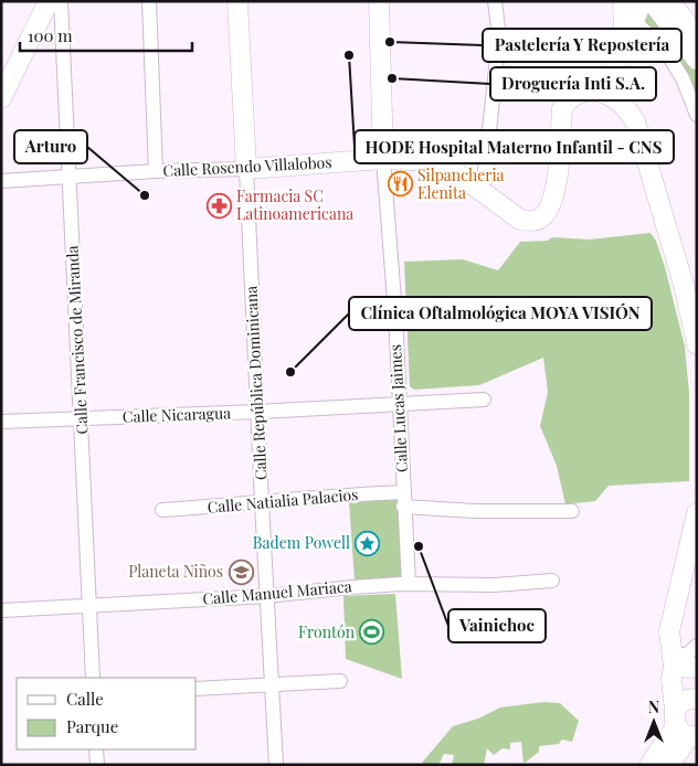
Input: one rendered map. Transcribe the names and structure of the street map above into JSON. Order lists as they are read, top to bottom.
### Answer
{
  "streets": {
    "main road": ["Calle Rosendo Villalobos", "Calle República Dominicana", "Calle Lucas Jaimes"],
    "street": [
      "Calle Francisco de Miranda",
      "Calle Nicaragua",
      "Calle Natialia Palacios",
      "Calle Manuel Mariaca"
    ]
  },
  "crossings": [
    ["Calle Rosendo Villalobos", "Calle Francisco de Miranda"],
    ["Calle Rosendo Villalobos", "Calle República Dominicana"],
    ["Calle Rosendo Villalobos", "Calle Lucas Jaimes"],
    ["Calle Francisco de Miranda", "Calle Nicaragua"],
    ["Calle Francisco de Miranda", "Calle Manuel Mariaca"],
    ["Calle República Dominicana", "Calle Nicaragua"],
    ["Calle República Dominicana", "Calle Natialia Palacios"],
    ["Calle República Dominicana", "Calle Manuel Mariaca"],
    ["Calle Lucas Jaimes", "Calle Nicaragua"],
    ["Calle Lucas Jaimes", "Calle Natialia Palacios"],
    ["Calle Lucas Jaimes", "Calle Manuel Mariaca"]
  ],
  "places": {
    "other": [
      "Pastelería Y Repostería",
      "HODE Hospital Materno Infantil - CNS",
      "Droguería Inti S.A.",
      "Arturo",
      "Clínica Oftalmológica MOYA VISIÓN",
      "Vainichoc"
    ],
    "restaurant": ["Silpancheria Elenita"],
    "pharmacy": ["Farmacia SC Latinoamericana"],
    "place": ["Badem Powell"],
    "school or university": ["Planeta Niños"],
    "sports": ["Frontón"]
  },
  "legend": ["Calle", "Parque"],
  "scale_bar": "100 m",
  "north": "top"
}
